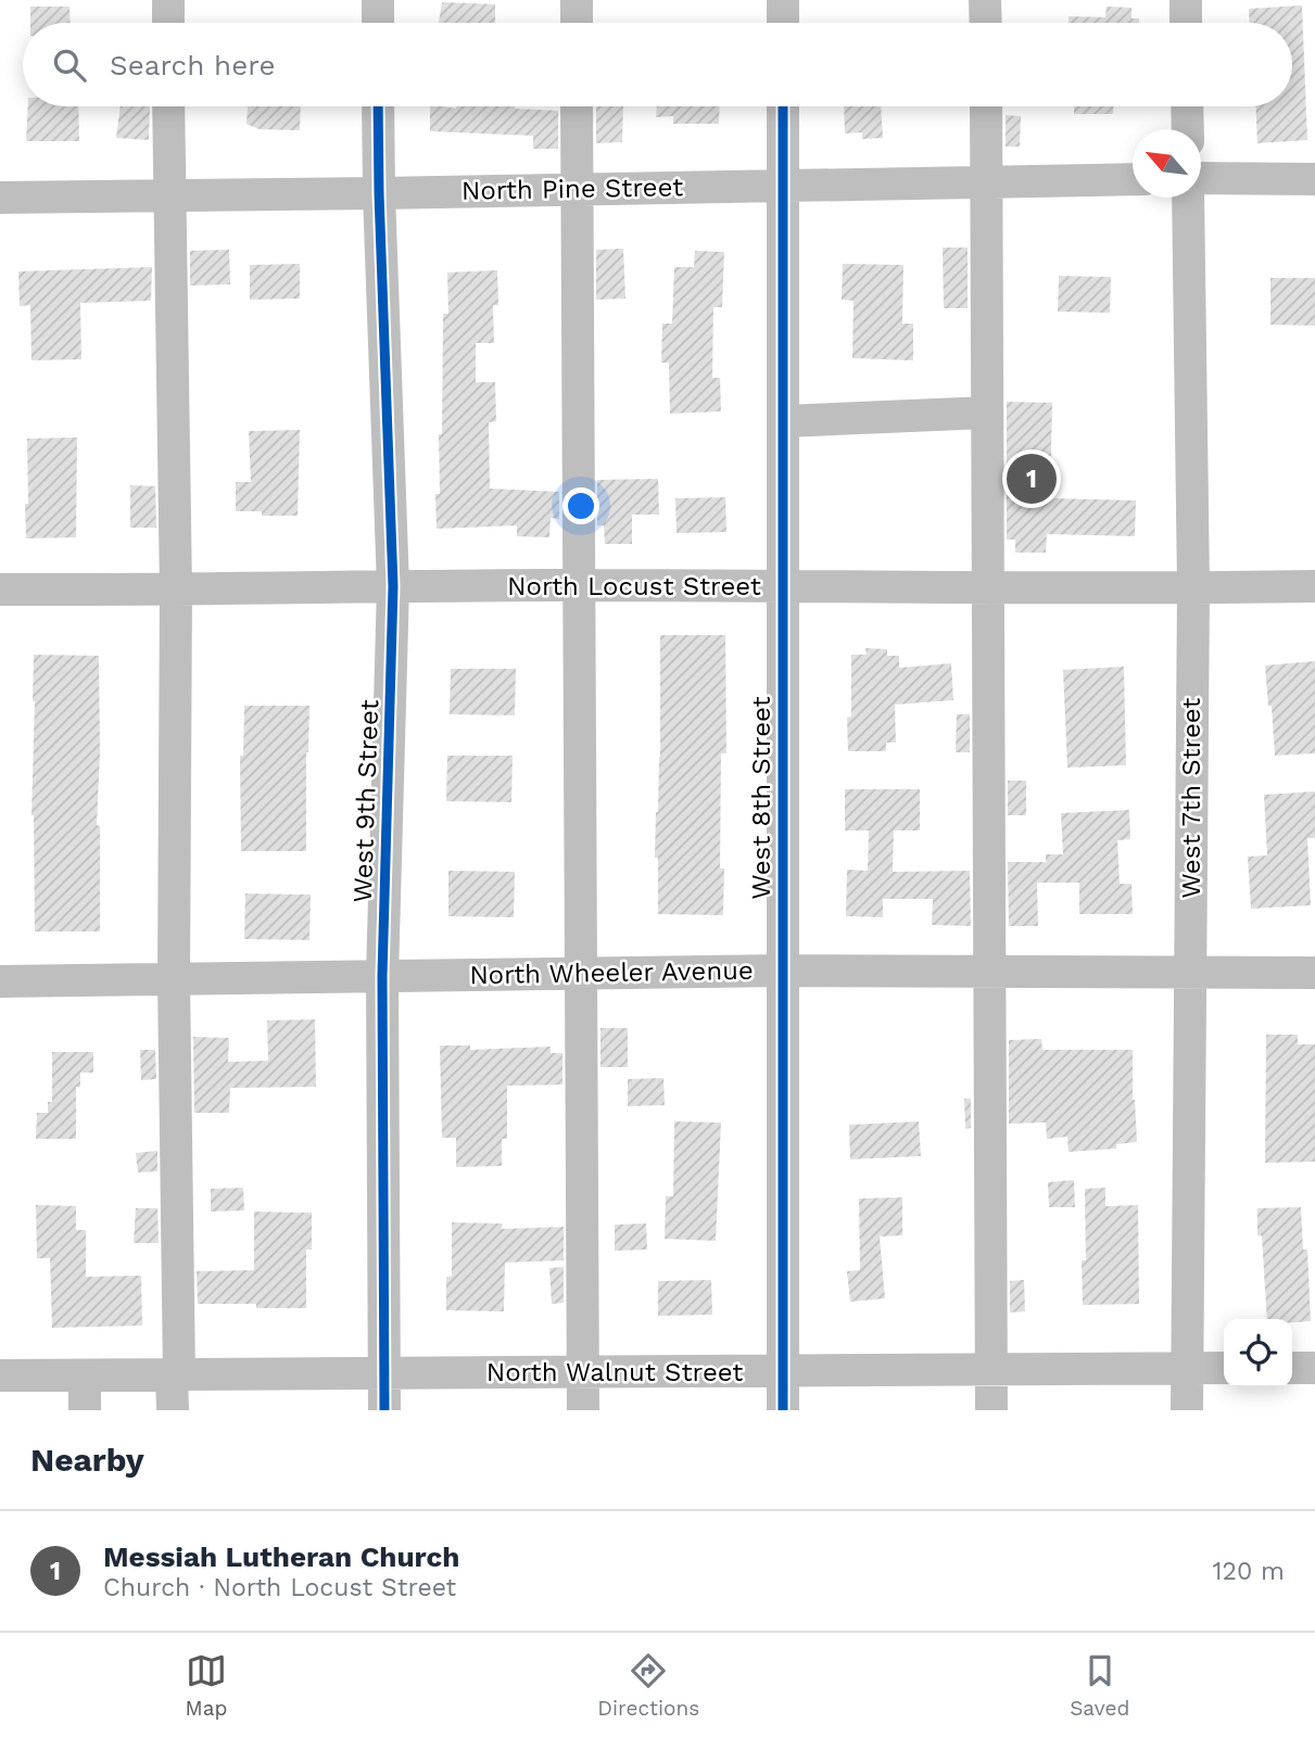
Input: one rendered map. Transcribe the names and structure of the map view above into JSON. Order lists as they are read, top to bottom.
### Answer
{
  "streets": {
    "street": [
      "North Pine Street",
      "North Locust Street",
      "West 8th Street",
      "West 7th Street",
      "West 9th Street",
      "North Wheeler Avenue",
      "North Walnut Street"
    ]
  },
  "crossings": [
    ["North Pine Street", "West 8th Street"],
    ["North Pine Street", "West 9th Street"],
    ["North Locust Street", "West 8th Street"],
    ["North Locust Street", "West 7th Street"],
    ["North Locust Street", "West 9th Street"],
    ["West 8th Street", "North Wheeler Avenue"],
    ["West 8th Street", "North Walnut Street"],
    ["West 7th Street", "North Wheeler Avenue"],
    ["West 7th Street", "North Walnut Street"],
    ["West 9th Street", "North Wheeler Avenue"],
    ["West 9th Street", "North Walnut Street"]
  ],
  "north": "top left",
  "page": {
    "search": "Search here",
    "pins": "1",
    "heading": "Nearby",
    "list": [
      {
        "mark": "1",
        "name": "Messiah Lutheran Church",
        "note": "Church · North Locust Street",
        "value": "120 m"
      }
    ],
    "nav": ["Map", "Directions", "Saved"]
  }
}
